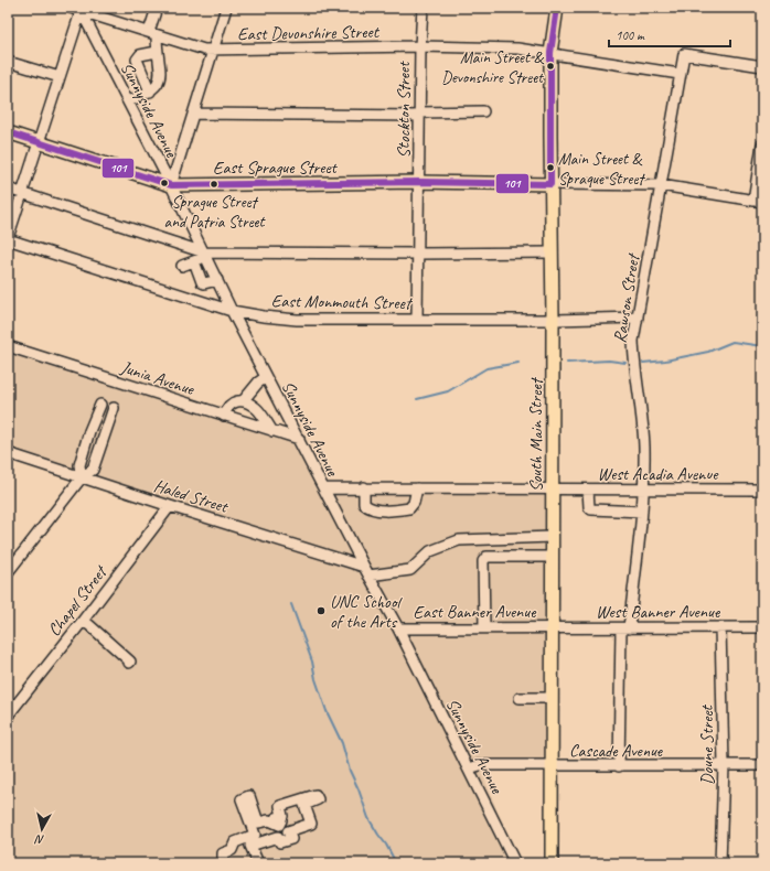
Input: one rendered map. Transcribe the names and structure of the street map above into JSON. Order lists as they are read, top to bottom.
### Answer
{
  "streets": {
    "main road": ["East Sprague Street", "South Main Street"],
    "street": [
      "East Devonshire Street",
      "Sunnyside Avenue",
      "Stockton Street",
      "Rawson Street",
      "East Monmouth Street",
      "Junia Avenue",
      "West Acadia Avenue",
      "Haled Street",
      "Chapel Street",
      "East Banner Avenue",
      "West Banner Avenue",
      "Doune Street",
      "Cascade Avenue"
    ]
  },
  "crossings": [
    ["East Devonshire Street", "Sunnyside Avenue"],
    ["East Devonshire Street", "Stockton Street"],
    ["East Devonshire Street", "Rawson Street"],
    ["East Devonshire Street", "South Main Street"],
    ["Sunnyside Avenue", "East Sprague Street"],
    ["Sunnyside Avenue", "East Monmouth Street"],
    ["Sunnyside Avenue", "Junia Avenue"],
    ["Sunnyside Avenue", "West Acadia Avenue"],
    ["Sunnyside Avenue", "Haled Street"],
    ["Sunnyside Avenue", "East Banner Avenue"],
    ["Sunnyside Avenue", "Cascade Avenue"],
    ["Stockton Street", "East Sprague Street"],
    ["Stockton Street", "East Monmouth Street"],
    ["East Sprague Street", "South Main Street"],
    ["Rawson Street", "East Monmouth Street"],
    ["Rawson Street", "West Acadia Avenue"],
    ["Rawson Street", "West Banner Avenue"],
    ["Rawson Street", "Cascade Avenue"],
    ["East Monmouth Street", "South Main Street"],
    ["South Main Street", "West Acadia Avenue"],
    ["South Main Street", "East Banner Avenue"],
    ["South Main Street", "West Banner Avenue"],
    ["South Main Street", "Cascade Avenue"],
    ["Haled Street", "Chapel Street"],
    ["East Banner Avenue", "West Banner Avenue"],
    ["West Banner Avenue", "Doune Street"],
    ["Doune Street", "Cascade Avenue"]
  ],
  "places": [
    "Main Street & Devonshire Street",
    "Main Street & Spraque Street",
    "Sprague Street and Patria Street",
    "UNC School of the Arts"
  ],
  "lines": ["transit line 101"],
  "scale_bar": "100 m",
  "north": "bottom"
}
